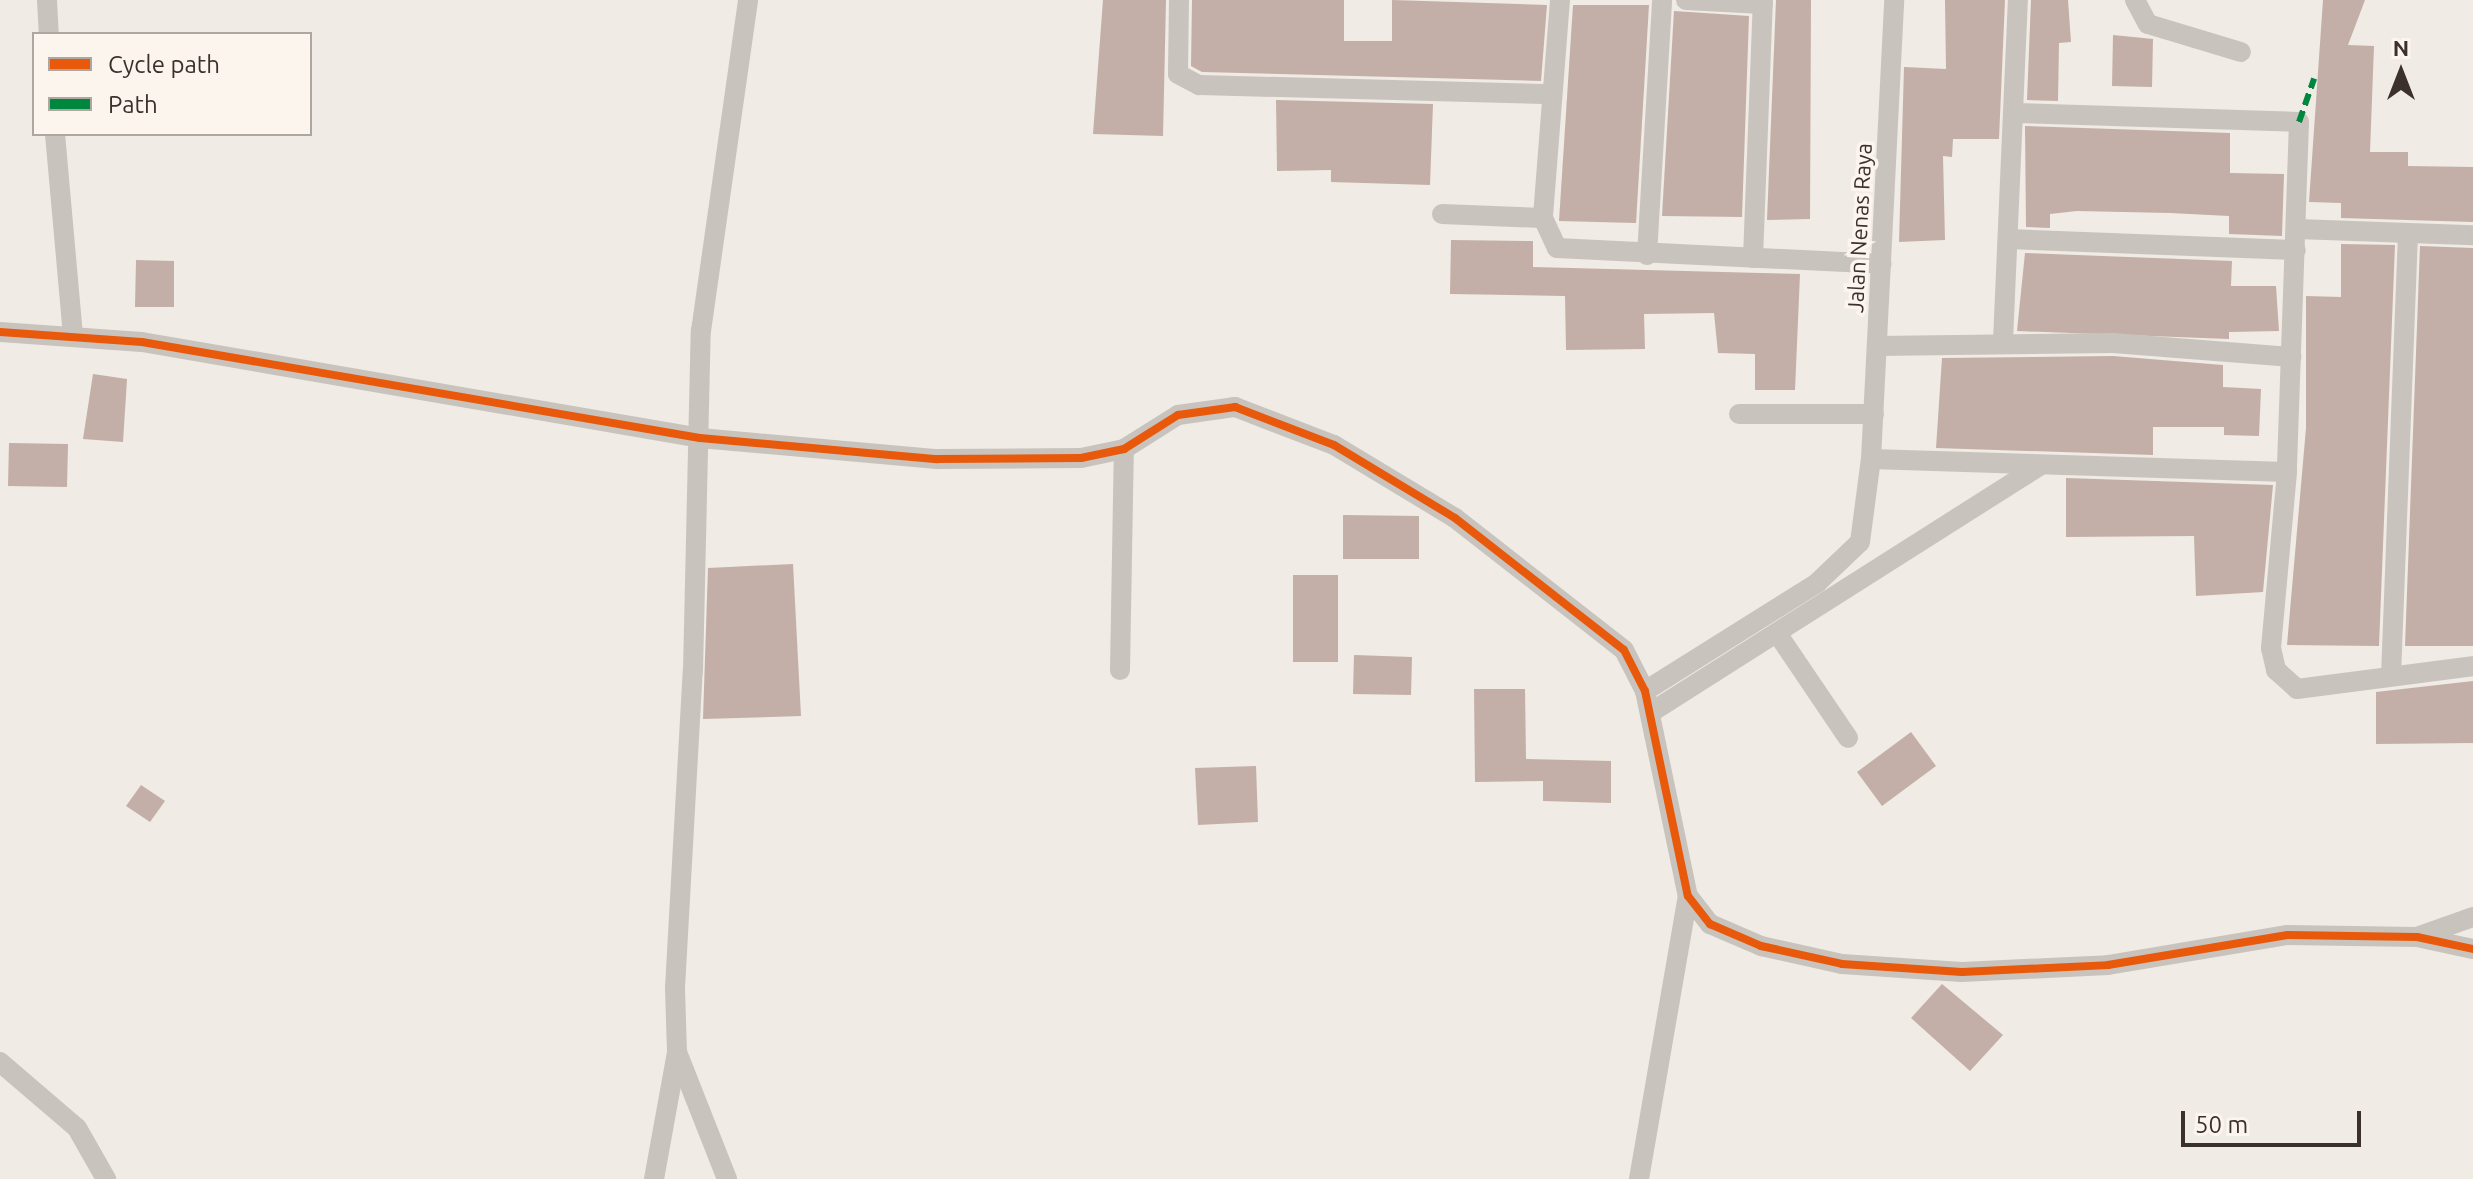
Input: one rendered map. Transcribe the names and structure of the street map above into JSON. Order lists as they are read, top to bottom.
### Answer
{
  "streets": {
    "street": ["Jalan Nenas Raya"]
  },
  "legend": ["Cycle path", "Path"],
  "scale_bar": "50 m",
  "north": "top"
}
